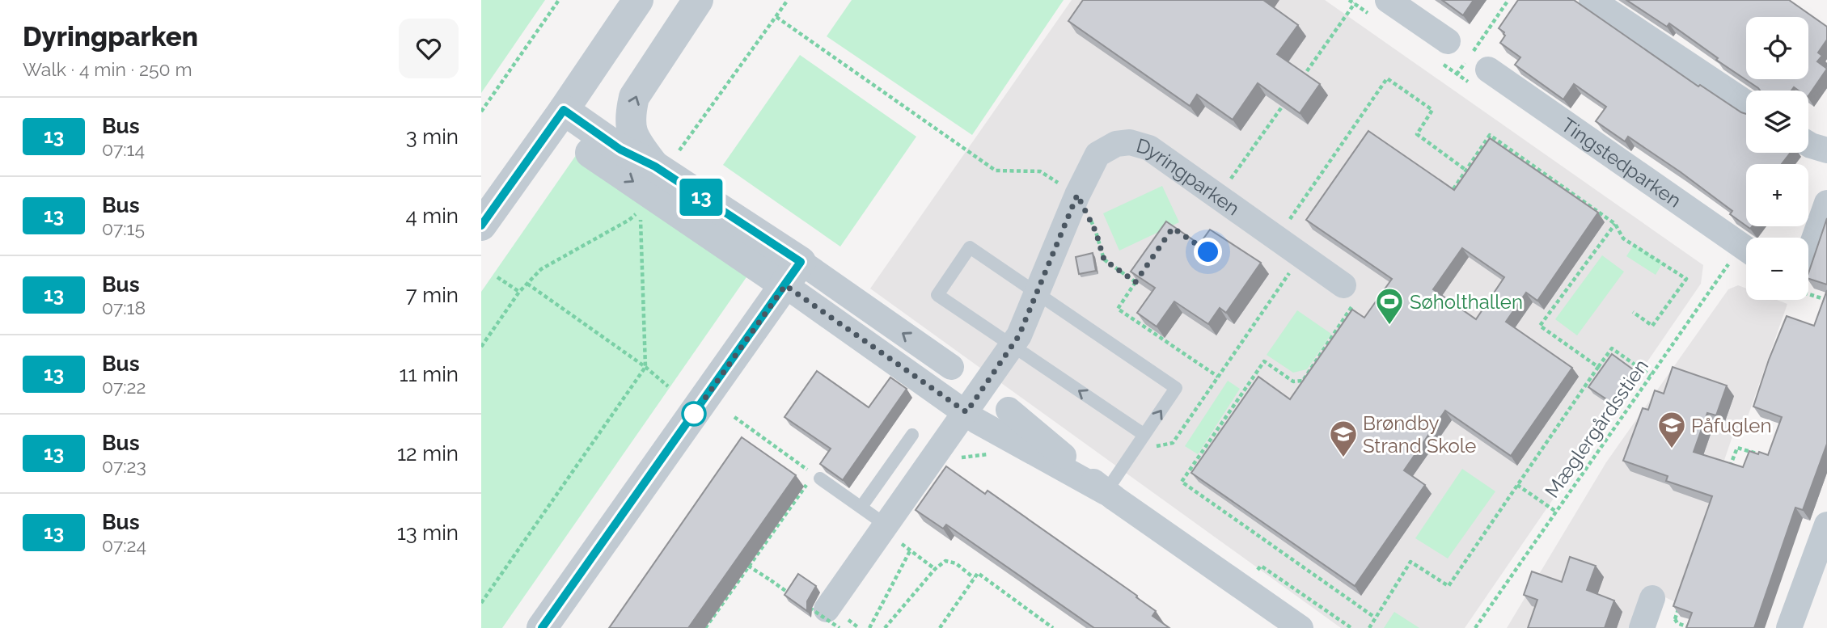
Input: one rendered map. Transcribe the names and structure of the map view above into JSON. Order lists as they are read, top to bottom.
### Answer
{
  "streets": {
    "street": ["Tingstedparken", "Dyringparken"],
    "path": ["Mæglergårdsstien"]
  },
  "places": {
    "sports": ["Søholthallen"],
    "school or university": ["Påfuglen", "Brøndby Strand Skole"]
  },
  "lines": ["bus line 13"],
  "page": {
    "heading": ["Dyringparken", "Walk · 4 min · 250 m"],
    "on_map": "13",
    "map_buttons": ["+", "−"],
    "list": [
      {
        "mark": "13",
        "name": "Bus",
        "note": "07:14",
        "value": "3 min"
      },
      {
        "mark": "13",
        "name": "Bus",
        "note": "07:15",
        "value": "4 min"
      },
      {
        "mark": "13",
        "name": "Bus",
        "note": "07:18",
        "value": "7 min"
      },
      {
        "mark": "13",
        "name": "Bus",
        "note": "07:22",
        "value": "11 min"
      },
      {
        "mark": "13",
        "name": "Bus",
        "note": "07:23",
        "value": "12 min"
      },
      {
        "mark": "13",
        "name": "Bus",
        "note": "07:24",
        "value": "13 min"
      }
    ]
  }
}
